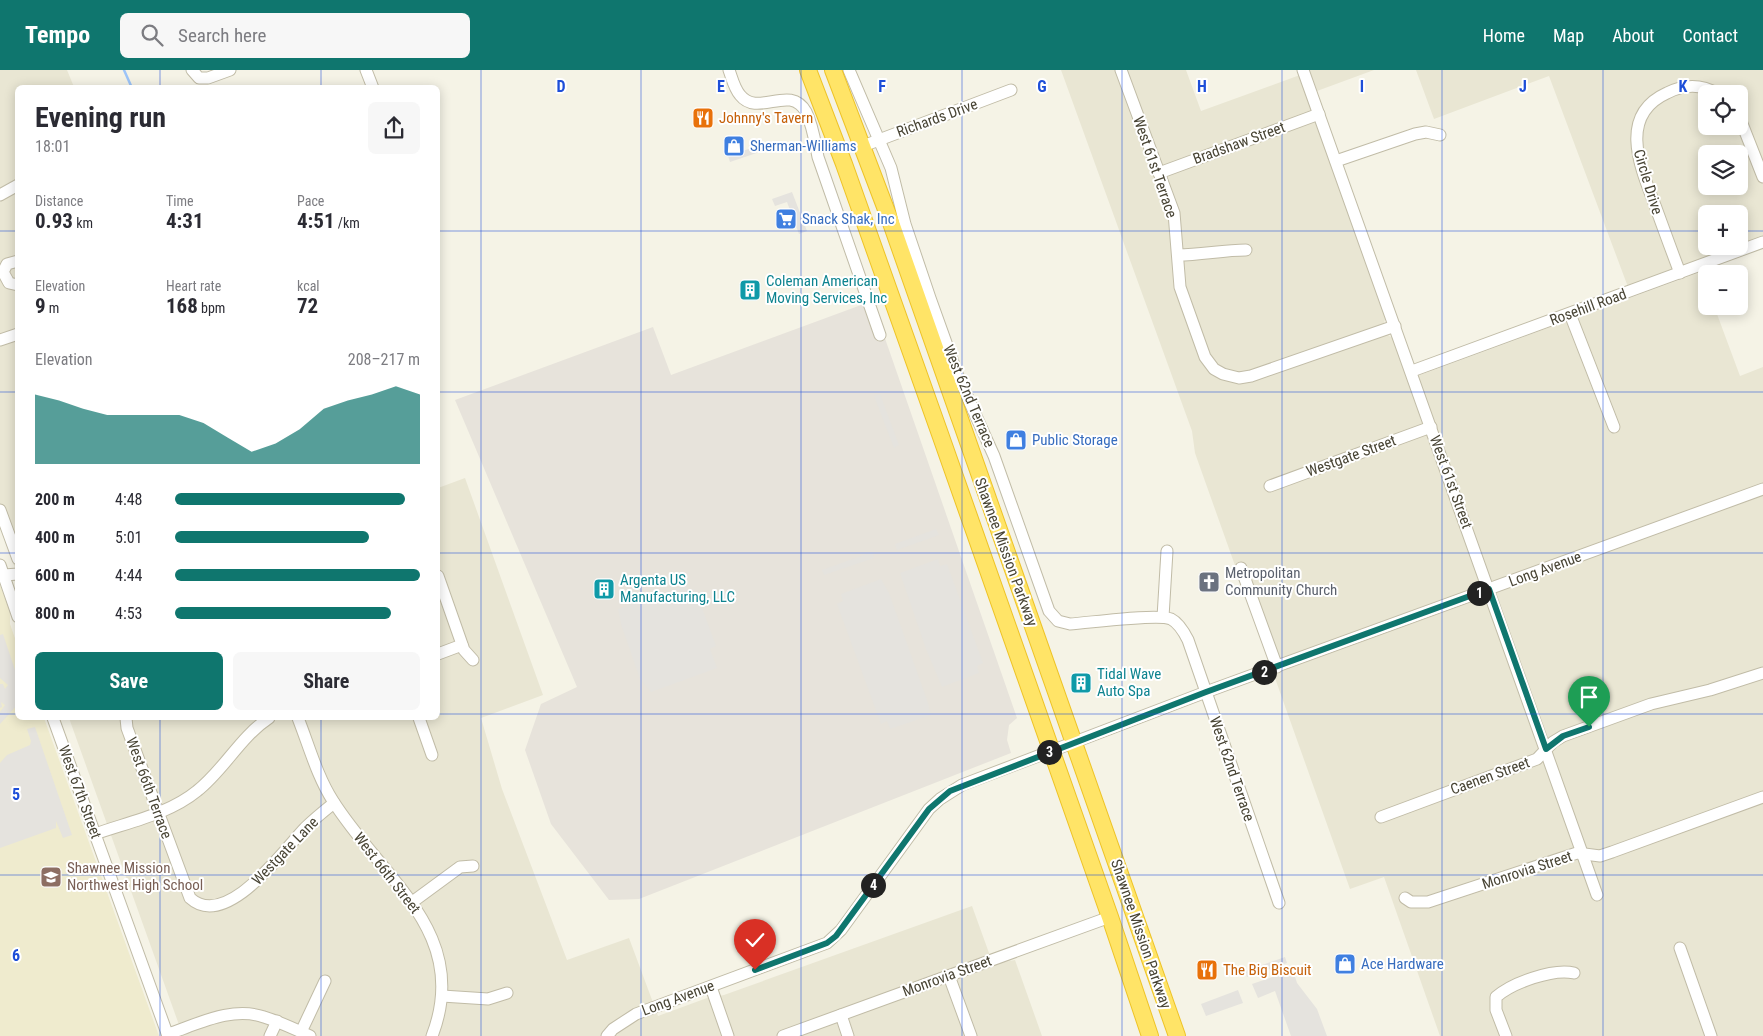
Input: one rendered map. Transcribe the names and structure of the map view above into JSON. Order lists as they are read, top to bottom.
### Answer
{
  "streets": {
    "highway": ["Shawnee Mission Parkway"],
    "street": [
      "Richards Drive",
      "Bradshaw Street",
      "West 61st Terrace",
      "Circle Drive",
      "Rosehill Road",
      "West 62nd Terrace",
      "Westgate Street",
      "West 61st Street",
      "Long Avenue",
      "Caenen Street",
      "West 66th Terrace",
      "West 67th Street",
      "Westgate Lane",
      "Monrovia Street",
      "West 66th Street"
    ]
  },
  "crossings": [
    ["Richards Drive", "West 62nd Terrace"],
    ["Richards Drive", "Shawnee Mission Parkway"],
    ["Bradshaw Street", "West 61st Terrace"],
    ["Bradshaw Street", "West 61st Street"],
    ["West 61st Terrace", "West 61st Street"],
    ["Circle Drive", "Rosehill Road"],
    ["Rosehill Road", "West 61st Street"],
    ["West 62nd Terrace", "Long Avenue"],
    ["Westgate Street", "West 61st Street"],
    ["West 61st Street", "Long Avenue"],
    ["West 61st Street", "Caenen Street"],
    ["West 61st Street", "Monrovia Street"],
    ["Shawnee Mission Parkway", "Long Avenue"],
    ["Shawnee Mission Parkway", "Monrovia Street"],
    ["West 66th Terrace", "Westgate Lane"],
    ["Westgate Lane", "West 66th Street"]
  ],
  "places": {
    "restaurant": ["Johnny's Tavern", "The Big Biscuit"],
    "shop": ["Sherman-Williams", "Public Storage", "Ace Hardware"],
    "supermarket": ["Snack Shak, Inc"],
    "building": ["Coleman American Moving Services, Inc", "Argenta US Manufacturing, LLC", "Tidal Wave Auto Spa"],
    "church": ["Metropolitan Community Church"],
    "school or university": ["Shawnee Mission Northwest High School"]
  },
  "page": {
    "header": "Tempo",
    "search": "Search here",
    "nav": [
      "Home",
      "Map",
      "About",
      "Contact"
    ],
    "map_buttons": ["+", "−"],
    "heading": ["Evening run", "18:01"],
    "stats": [
      ["Distance", "0.93 km"],
      ["Time", "4:31"],
      ["Pace", "4:51 /km"],
      ["Elevation", "9 m"],
      ["Heart rate", "168 bpm"],
      ["kcal", "72"]
    ],
    "chart": ["Elevation", "208–217 m"],
    "list": [
      {
        "name": "200 m",
        "note": "4:48"
      },
      {
        "name": "400 m",
        "note": "5:01"
      },
      {
        "name": "600 m",
        "note": "4:44"
      },
      {
        "name": "800 m",
        "note": "4:53"
      }
    ],
    "pins": [
      "1",
      "2",
      "3",
      "4"
    ],
    "buttons": ["Save", "Share"]
  },
  "grid": {
    "columns": [
      "D",
      "E",
      "F",
      "G",
      "H",
      "I",
      "J",
      "K"
    ],
    "rows": ["5", "6"]
  }
}
